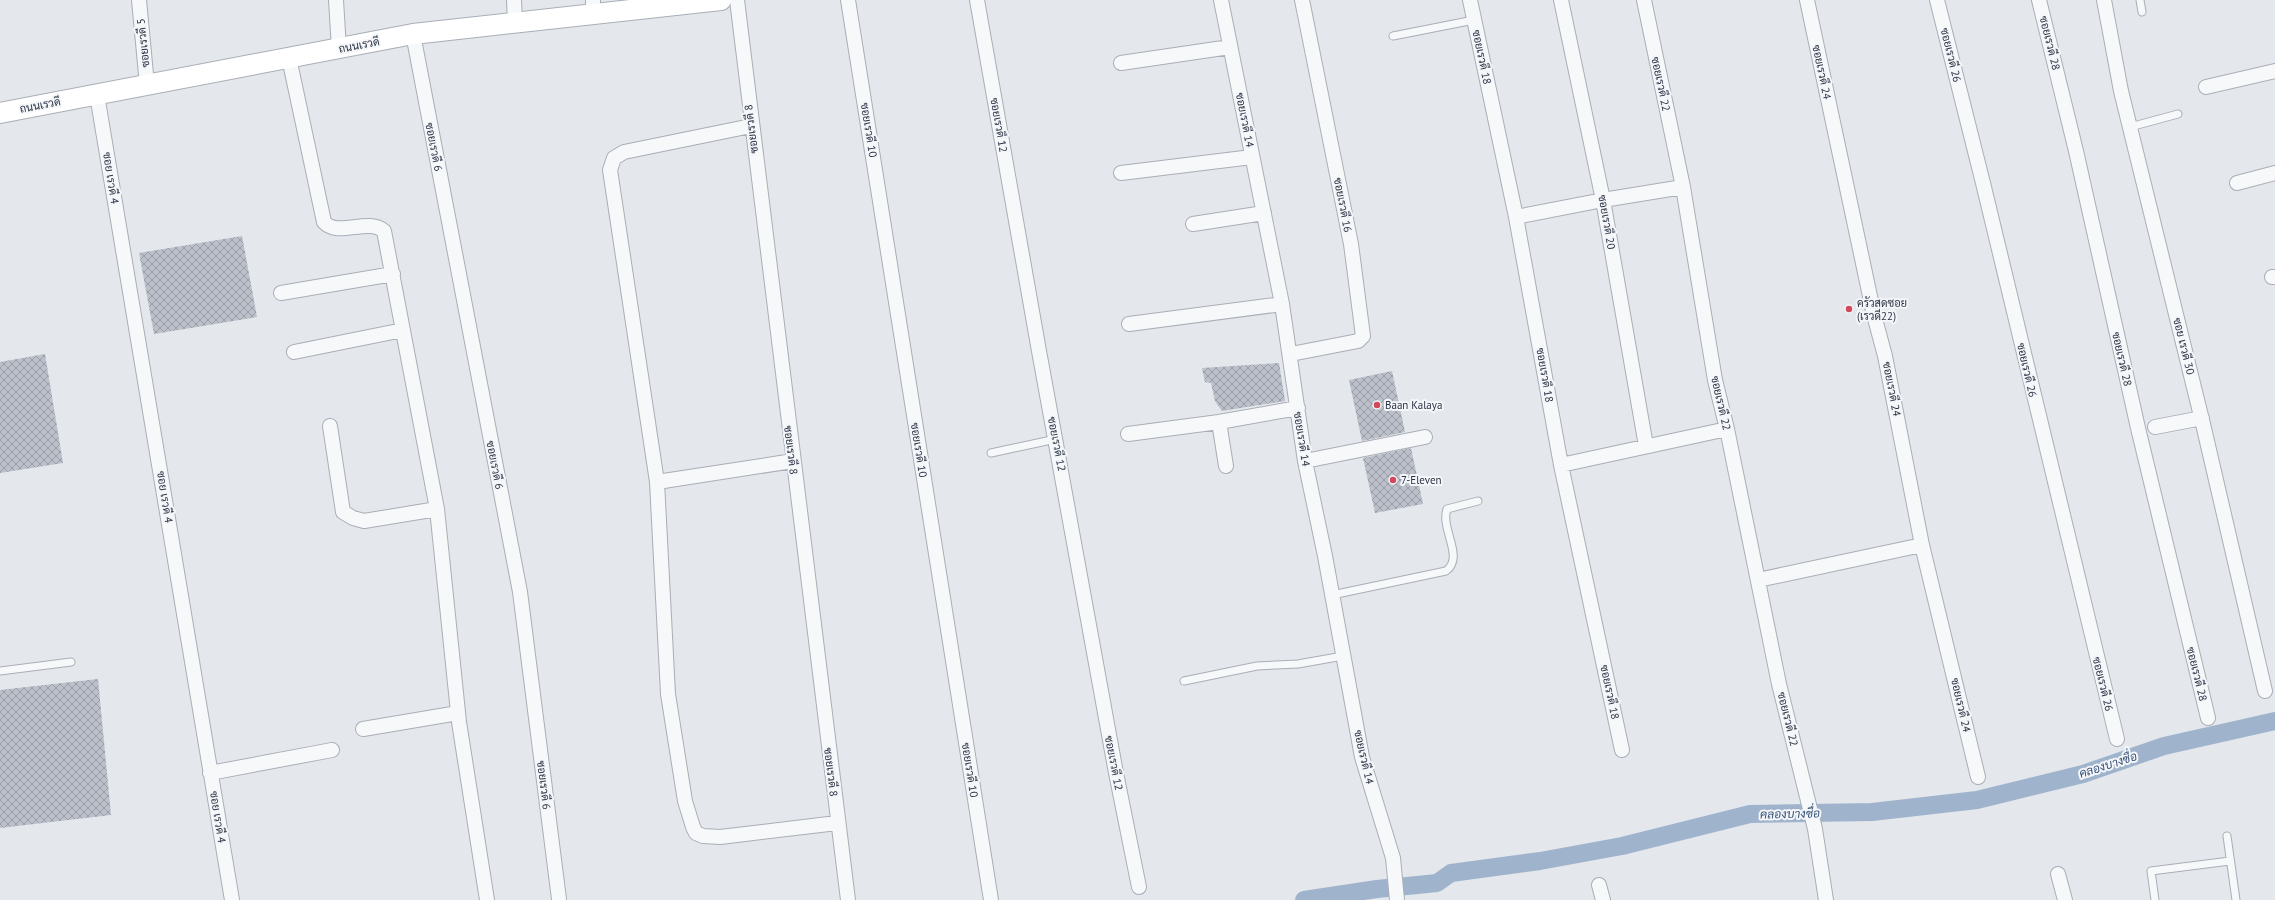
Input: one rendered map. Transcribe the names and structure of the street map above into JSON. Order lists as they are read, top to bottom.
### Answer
{
  "streets": {
    "street": [
      "ซอยเรวดี 5",
      "ซอยเรวดี 28",
      "ถนนเรวดี",
      "ซอยเรวดี 26",
      "ซอยเรวดี 18",
      "ซอยเรวดี 24",
      "ซอยเรวดี 22",
      "ซอยเรวดี 14",
      "ซอยเรวดี 12",
      "ซอยเรวดี 8",
      "ซอยเรวดี 10",
      "ซอยเรวดี 6",
      "ซอย เรวดี 4",
      "ซอยเรวดี 16",
      "ซอยเรวดี 20",
      "ซอย เรวดี 30"
    ]
  },
  "crossings": [
    ["ซอยเรวดี 5", "ถนนเรวดี"],
    ["ถนนเรวดี", "ซอยเรวดี 6"],
    ["ถนนเรวดี", "ซอย เรวดี 4"],
    ["ซอยเรวดี 14", "ซอยเรวดี 16"]
  ],
  "water": ["คลองบางซื่อ"],
  "places": ["ครัวสุดซอย (เรวดี22)", "Baan Kalaya", "7-Eleven"]
}
